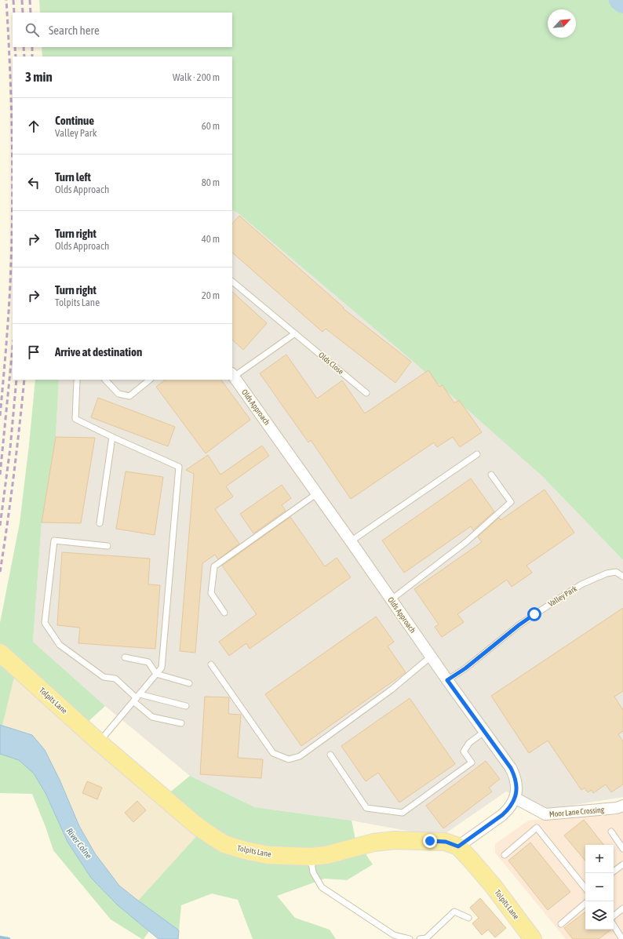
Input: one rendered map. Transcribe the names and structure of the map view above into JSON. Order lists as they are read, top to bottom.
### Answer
{
  "streets": {
    "main road": ["Tolpits Lane"],
    "street": ["Olds Approach", "Moor Lane Crossing"],
    "lane": ["Olds Close", "Valley Park"]
  },
  "crossings": [
    ["Olds Approach", "Valley Park"],
    ["Olds Approach", "Tolpits Lane"],
    ["Olds Approach", "Moor Lane Crossing"]
  ],
  "water": ["River Colne"],
  "north": "top right",
  "page": {
    "search": "Search here",
    "heading": ["3 min", "Walk · 200 m"],
    "list": [
      ["Continue", "Valley Park", "60 m"],
      ["Turn left", "Olds Approach", "80 m"],
      ["Turn right", "Olds Approach", "40 m"],
      ["Turn right", "Tolpits Lane", "20 m"],
      "Arrive at destination"
    ],
    "map_buttons": ["+", "−"]
  }
}
